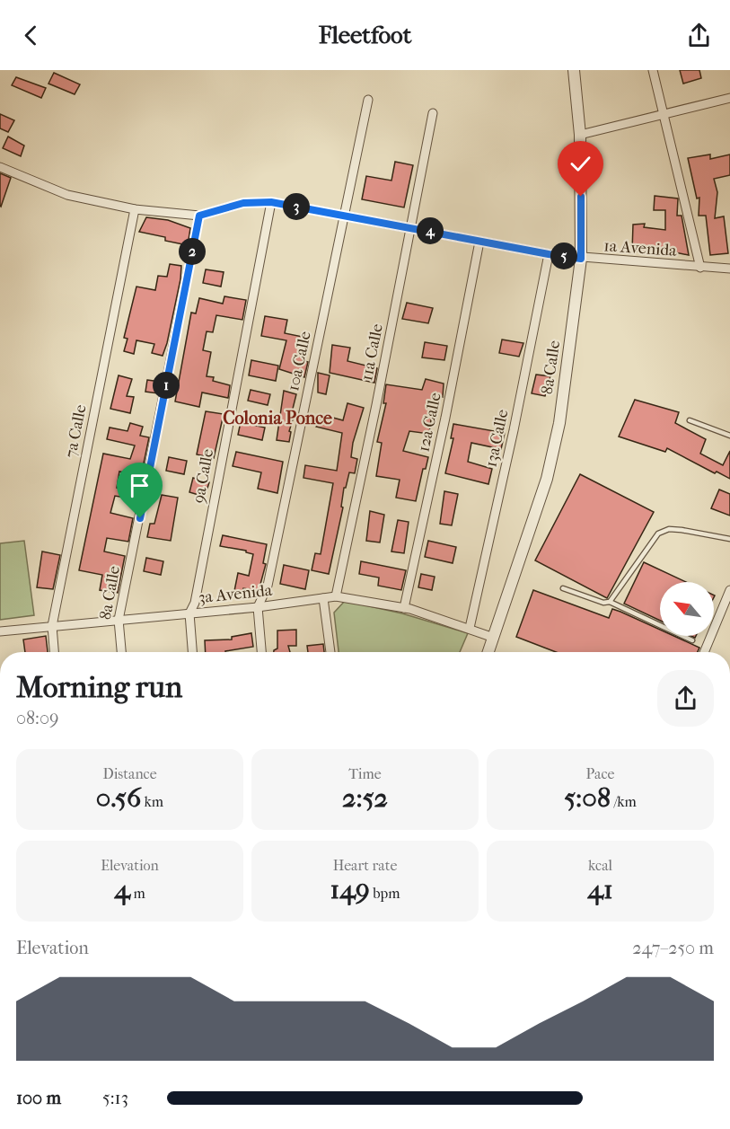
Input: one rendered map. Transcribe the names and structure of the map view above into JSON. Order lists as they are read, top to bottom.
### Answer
{
  "streets": {
    "street": [
      "1a Avenida",
      "11a Calle",
      "10a Calle",
      "8a Calle",
      "12a Calle",
      "7a Calle",
      "13a Calle",
      "9a Calle",
      "3a Avenida"
    ]
  },
  "crossings": [
    ["1a Avenida", "11a Calle"],
    ["1a Avenida", "10a Calle"],
    ["1a Avenida", "8a Calle"],
    ["1a Avenida", "12a Calle"],
    ["1a Avenida", "7a Calle"],
    ["1a Avenida", "13a Calle"],
    ["1a Avenida", "9a Calle"],
    ["11a Calle", "3a Avenida"],
    ["10a Calle", "3a Avenida"],
    ["8a Calle", "3a Avenida"],
    ["12a Calle", "3a Avenida"],
    ["7a Calle", "3a Avenida"],
    ["13a Calle", "3a Avenida"],
    ["9a Calle", "3a Avenida"]
  ],
  "districts": ["Colonia Ponce"],
  "north": "top left",
  "page": {
    "header": "Fleetfoot",
    "pins": [
      "3",
      "4",
      "2",
      "5",
      "1"
    ],
    "heading": ["Morning run", "08:09"],
    "stats": [
      ["Distance", "0.56 km"],
      ["Time", "2:52"],
      ["Pace", "5:08 /km"],
      ["Elevation", "4 m"],
      ["Heart rate", "149 bpm"],
      ["kcal", "41"]
    ],
    "chart": ["Elevation", "247–250 m"],
    "list": [
      {
        "name": "100 m",
        "note": "5:13"
      }
    ]
  }
}
